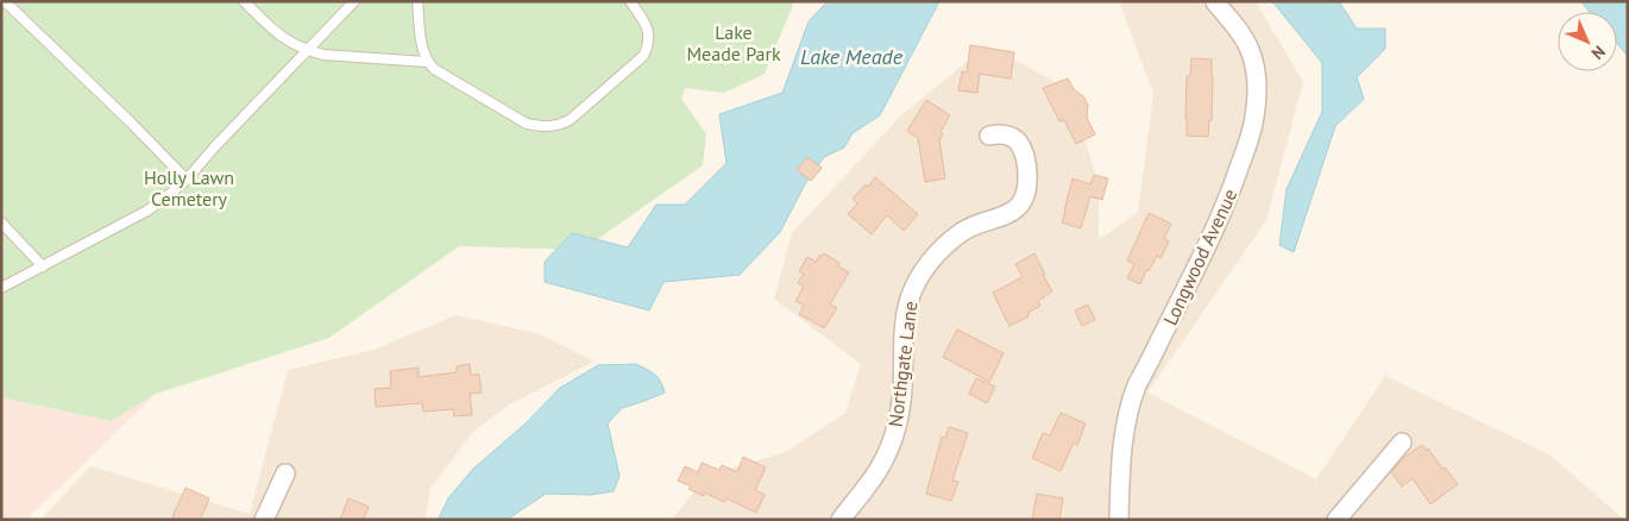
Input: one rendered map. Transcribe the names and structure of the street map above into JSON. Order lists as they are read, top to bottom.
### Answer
{
  "streets": {
    "street": ["Longwood Avenue", "Northgate Lane"]
  },
  "water": ["Lake Meade"],
  "parks": ["Lake Meade Park", "Holly Lawn Cemetery"],
  "north": "bottom right"
}
